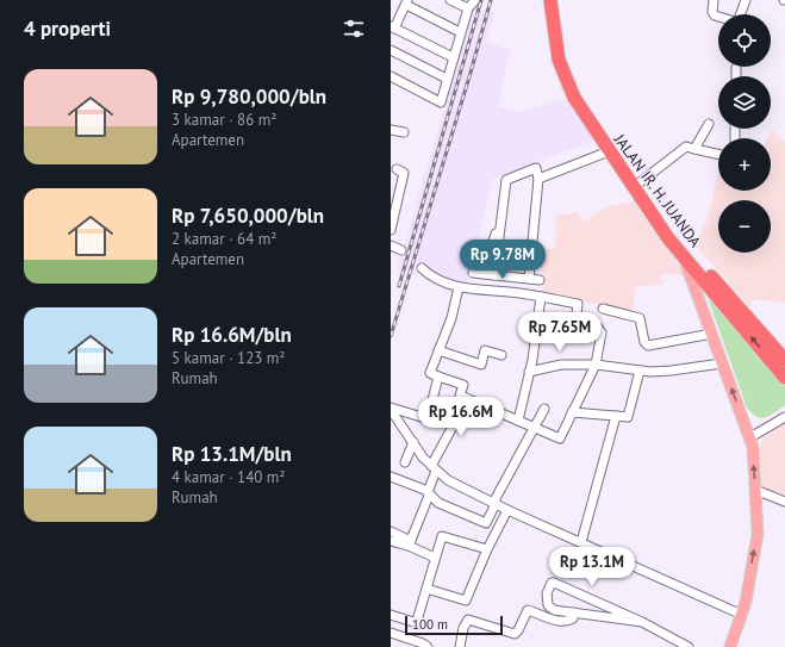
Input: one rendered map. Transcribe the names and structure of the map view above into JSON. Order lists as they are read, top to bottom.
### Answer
{
  "streets": {
    "highway": ["JALAN IR. H. JUANDA"]
  },
  "scale_bar": "100 m",
  "page": {
    "heading": "4 properti",
    "map_buttons": ["+", "−"],
    "list": [
      {
        "name": "Rp 9,780,000/bln",
        "note": "3 kamar · 86 m² · Apartemen"
      },
      {
        "name": "Rp 7,650,000/bln",
        "note": "2 kamar · 64 m² · Apartemen"
      },
      {
        "name": "Rp 16.6M/bln",
        "note": "5 kamar · 123 m² · Rumah"
      },
      {
        "name": "Rp 13.1M/bln",
        "note": "4 kamar · 140 m² · Rumah"
      }
    ],
    "price": [
      "Rp 9.78M",
      "Rp 7.65M",
      "Rp 16.6M",
      "Rp 13.1M"
    ],
    "scale": "100 m"
  }
}
